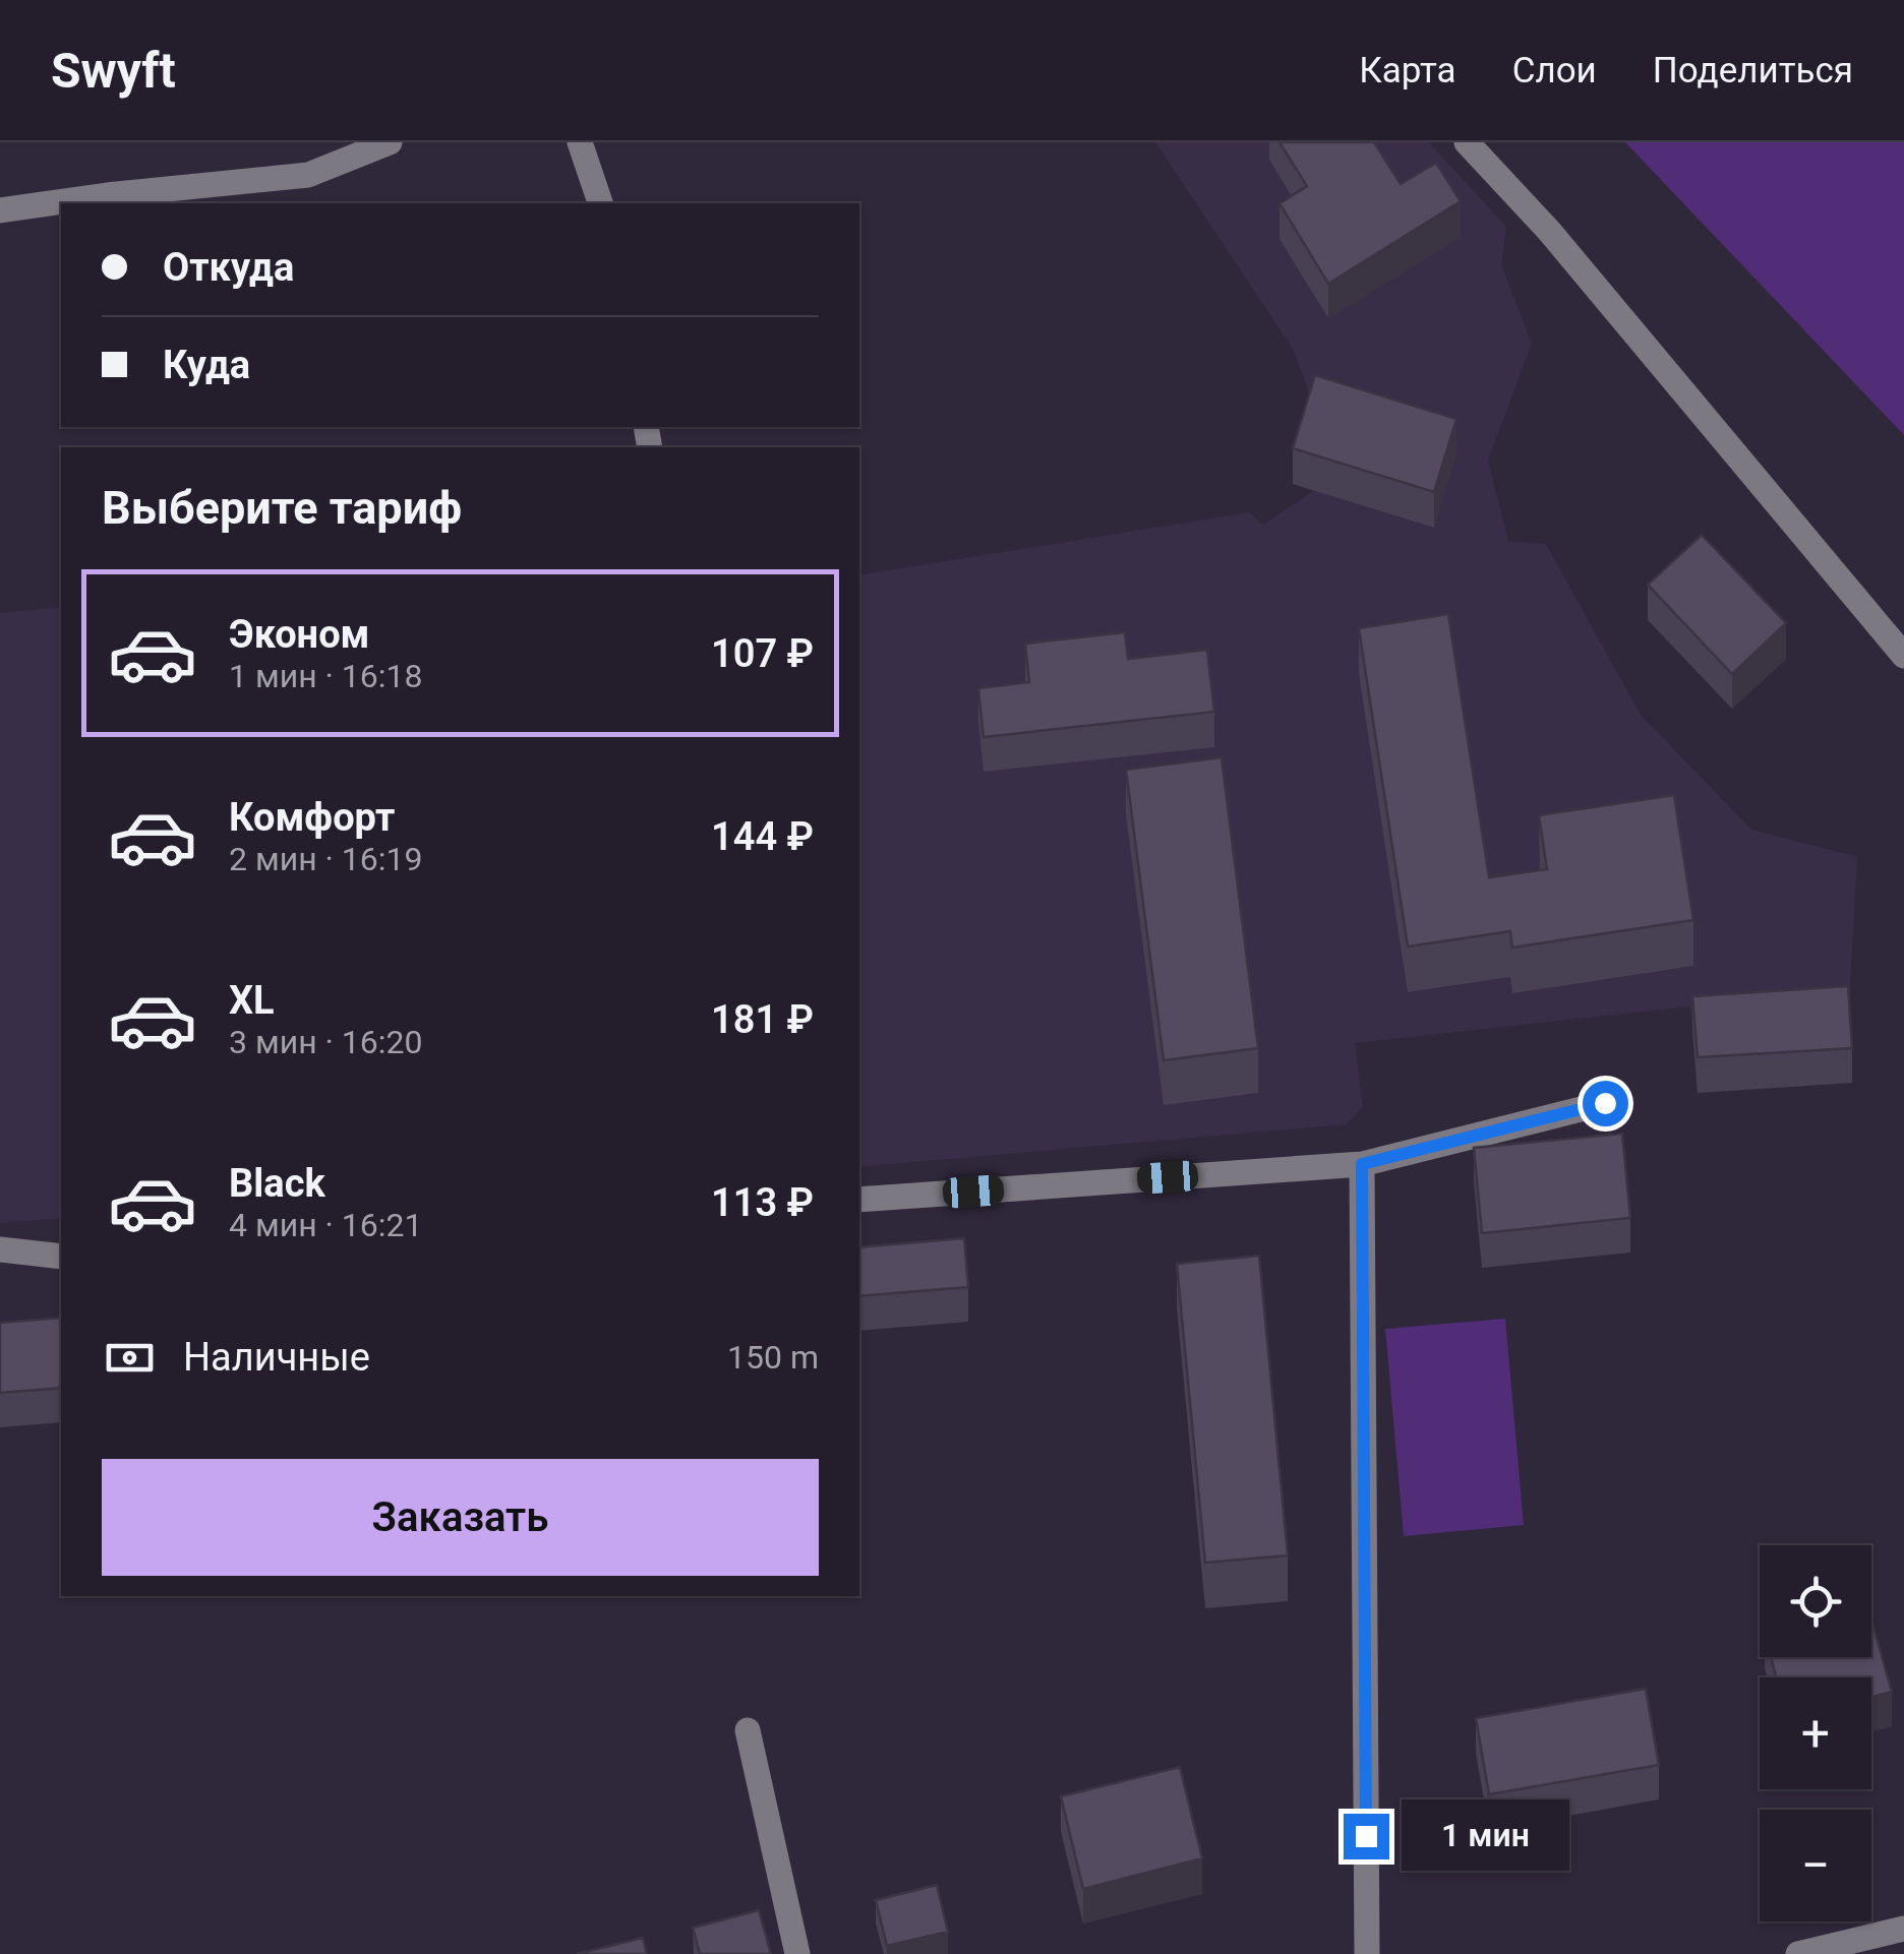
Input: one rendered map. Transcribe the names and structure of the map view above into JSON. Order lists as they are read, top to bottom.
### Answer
{
  "page": {
    "header": "Swyft",
    "nav": ["Карта", "Слои", "Поделиться"],
    "banner": ["Откуда", "Куда"],
    "heading": "Выберите тариф",
    "list": [
      {
        "name": "Эконом",
        "note": "1 мин · 16:18",
        "value": "107 ₽"
      },
      {
        "name": "Комфорт",
        "note": "2 мин · 16:19",
        "value": "144 ₽"
      },
      {
        "name": "XL",
        "note": "3 мин · 16:20",
        "value": "181 ₽"
      },
      {
        "name": "Black",
        "note": "4 мин · 16:21",
        "value": "113 ₽"
      }
    ],
    "pay": ["Наличные", "150 m"],
    "buttons": "Заказать",
    "map_buttons": ["+", "−"],
    "bubble": "1 мин"
  }
}
